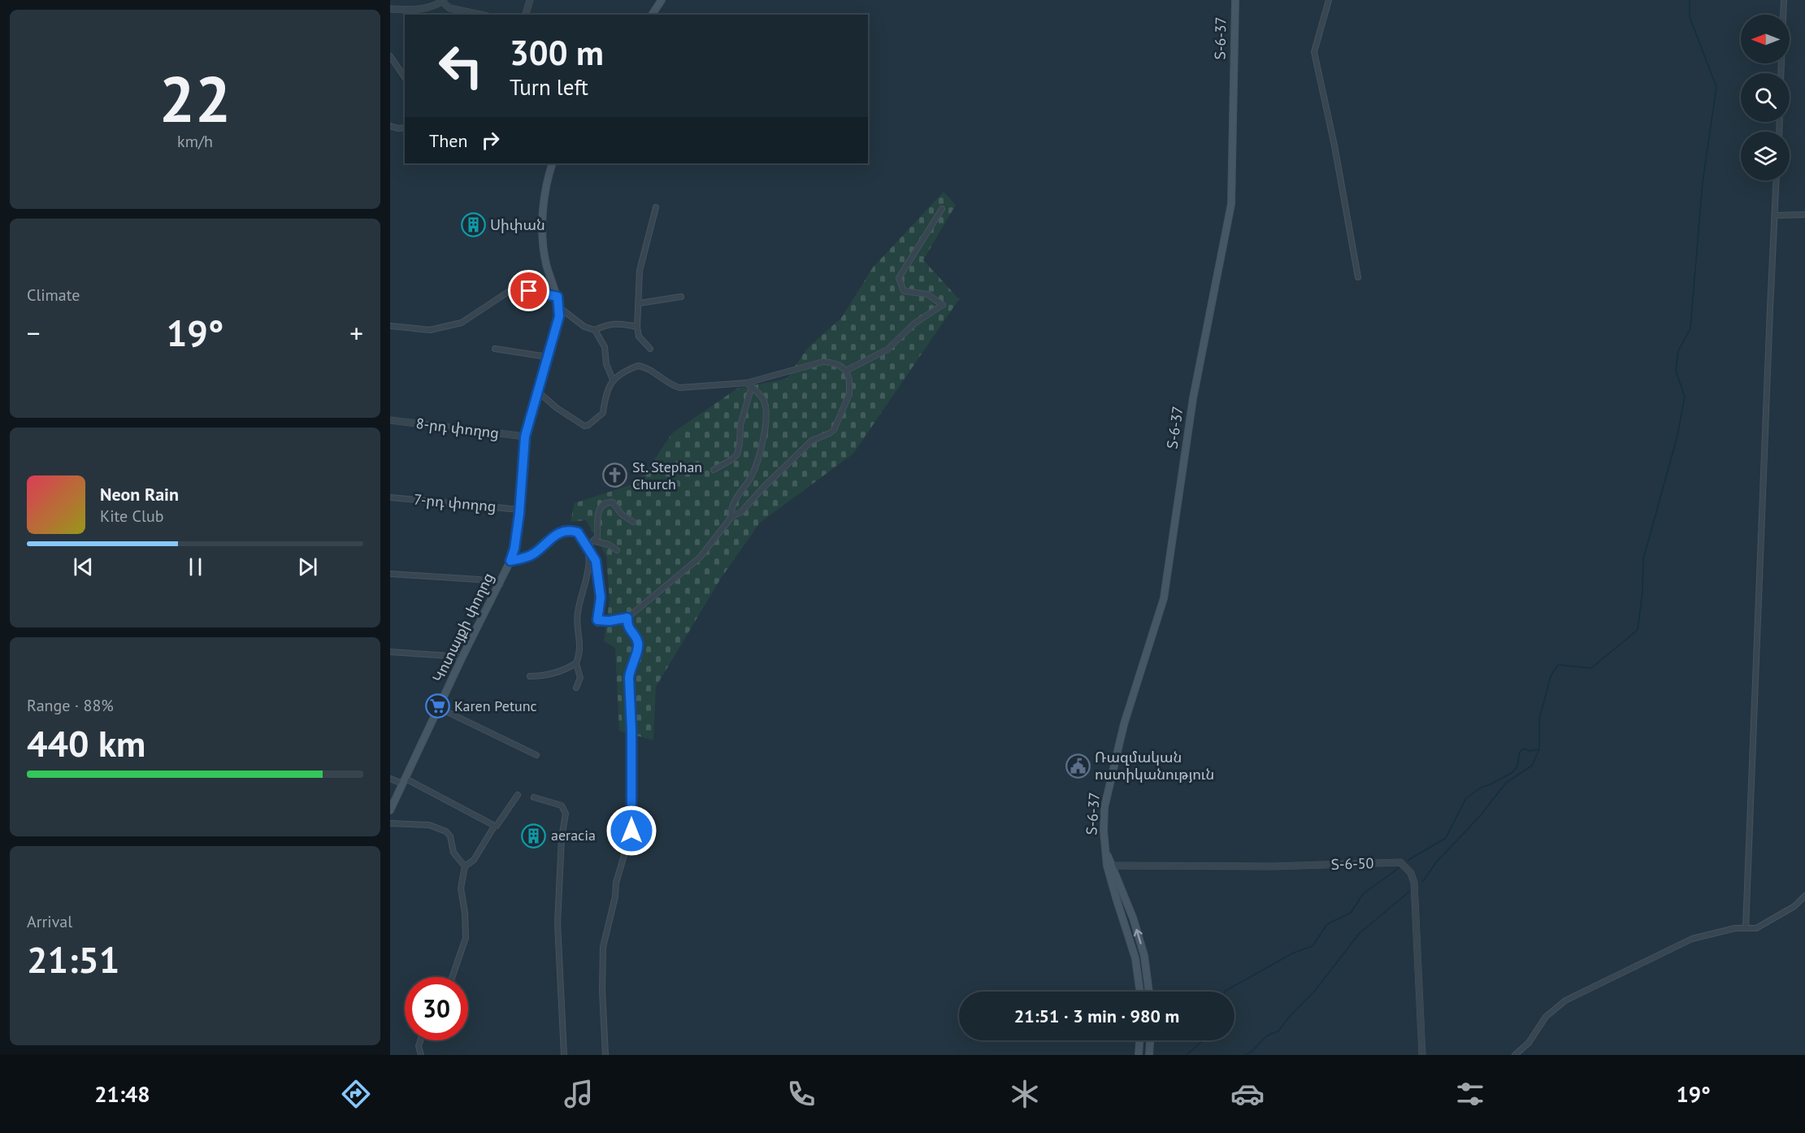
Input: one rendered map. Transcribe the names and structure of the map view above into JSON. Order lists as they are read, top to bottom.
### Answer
{
  "streets": {
    "main road": ["Տ-6-37", "Կոտայքի փողոց"],
    "street": ["8-րդ փողոց", "7-րդ փողոց", "Տ-6-50"]
  },
  "crossings": [
    ["Տ-6-37", "Տ-6-50"],
    ["8-րդ փողոց", "Կոտայքի փողոց"],
    ["7-րդ փողոց", "Կոտայքի փողոց"]
  ],
  "places": {
    "building": ["Սիփան", "aeracia"],
    "church": ["St. Stephan Church"],
    "supermarket": ["Karen Petunc"],
    "public building": ["Ռազմական ոստիկանություն"]
  },
  "north": "left",
  "page": {
    "tile": [
      ["22", "km/h"],
      "Climate",
      ["Range · 88%", "440 km"],
      ["Arrival", "21:51"]
    ],
    "turn": ["300 m", "Turn left"],
    "then": "Then",
    "heat": ["−", "19°", "+"],
    "song": ["Neon Rain", "Kite Club"],
    "limit": "30",
    "trip": "21:51 · 3 min · 980 m",
    "tabs": ["21:48", "19°"]
  }
}
